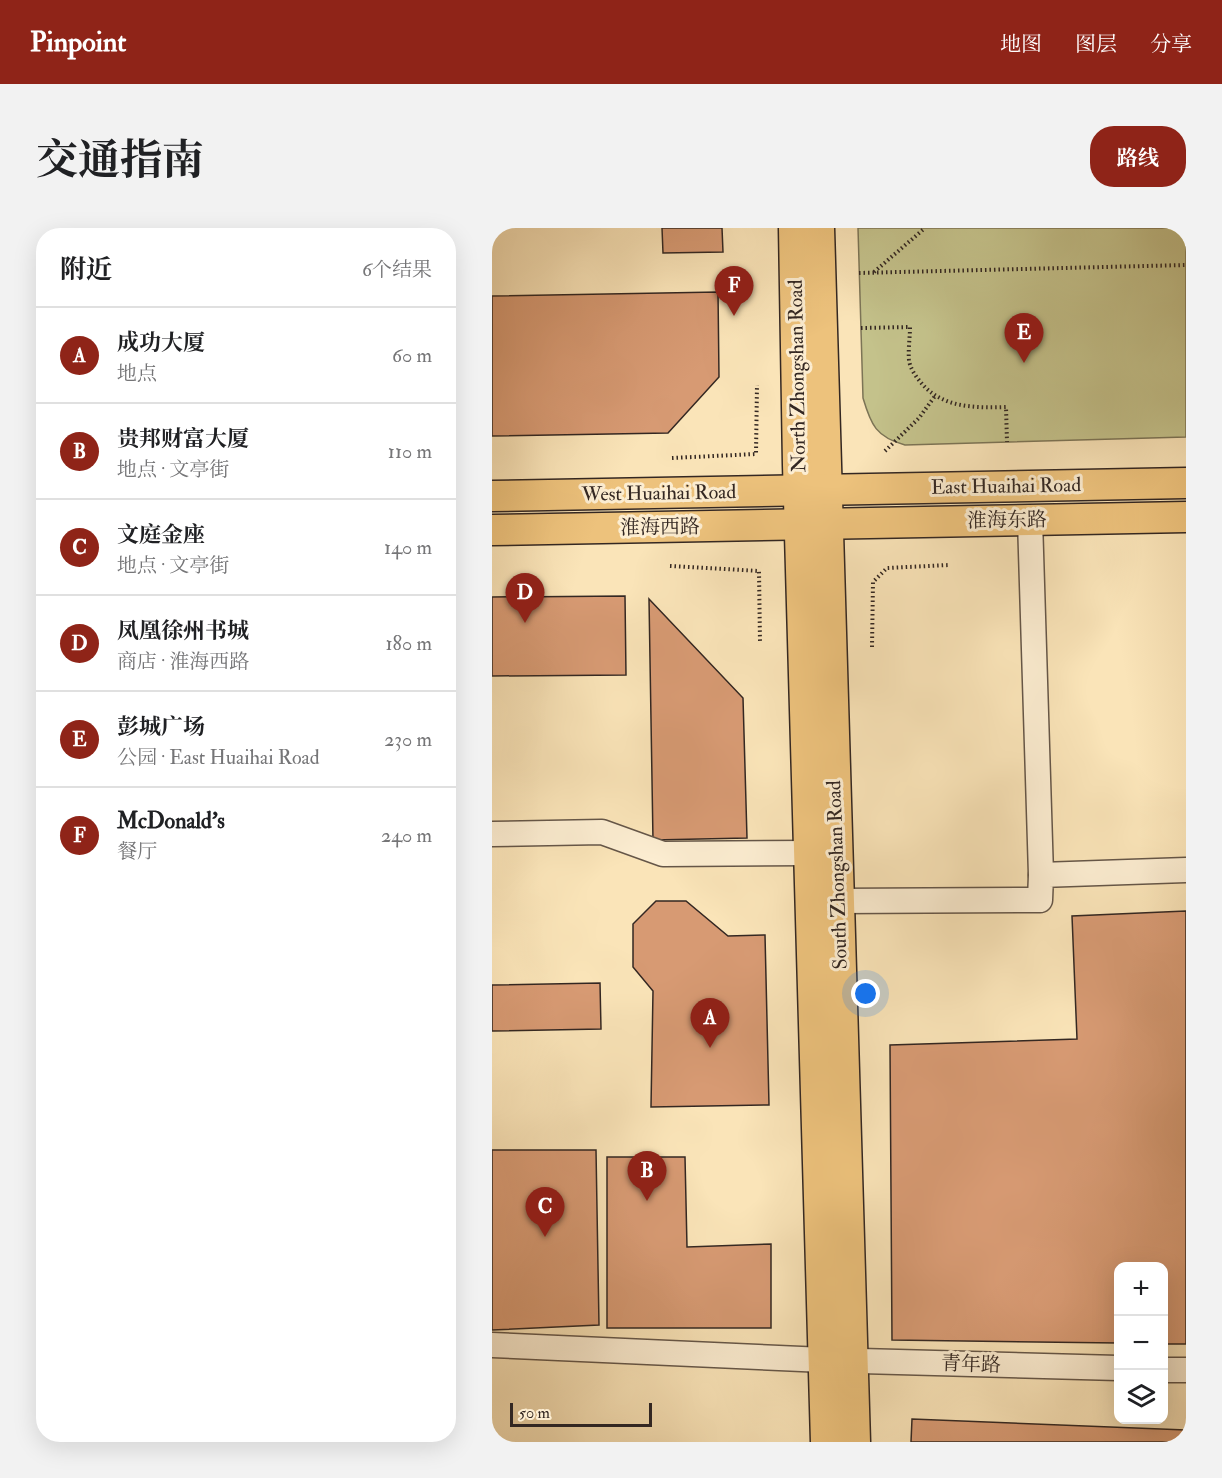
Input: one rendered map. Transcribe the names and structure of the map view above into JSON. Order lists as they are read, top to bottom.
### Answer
{
  "streets": {
    "main road": [
      "North Zhongshan Road",
      "East Huaihai Road",
      "West Huaihai Road",
      "淮海东路",
      "淮海西路",
      "South Zhongshan Road"
    ],
    "street": ["青年路"]
  },
  "crossings": [
    ["North Zhongshan Road", "East Huaihai Road"],
    ["North Zhongshan Road", "West Huaihai Road"],
    ["North Zhongshan Road", "淮海东路"],
    ["North Zhongshan Road", "淮海西路"],
    ["North Zhongshan Road", "South Zhongshan Road"],
    ["East Huaihai Road", "West Huaihai Road"],
    ["淮海东路", "淮海西路"],
    ["淮海东路", "South Zhongshan Road"],
    ["淮海西路", "South Zhongshan Road"],
    ["South Zhongshan Road", "青年路"]
  ],
  "scale_bar": "50 m",
  "page": {
    "header": "Pinpoint",
    "nav": ["地图", "图层", "分享"],
    "title": "交通指南",
    "buttons": "路线",
    "heading": ["附近", "6个结果"],
    "pins": [
      "F",
      "E",
      "D",
      "A",
      "B",
      "C"
    ],
    "list": [
      {
        "mark": "A",
        "name": "成功大厦",
        "note": "地点",
        "value": "60 m"
      },
      {
        "mark": "B",
        "name": "贵邦财富大厦",
        "note": "地点 · 文亭街",
        "value": "110 m"
      },
      {
        "mark": "C",
        "name": "文庭金座",
        "note": "地点 · 文亭街",
        "value": "140 m"
      },
      {
        "mark": "D",
        "name": "凤凰徐州书城",
        "note": "商店 · 淮海西路",
        "value": "180 m"
      },
      {
        "mark": "E",
        "name": "彭城广场",
        "note": "公园 · East Huaihai Road",
        "value": "230 m"
      },
      {
        "mark": "F",
        "name": "McDonald's",
        "note": "餐厅",
        "value": "240 m"
      }
    ],
    "map_buttons": ["+", "−"],
    "scale": "50 m"
  }
}
